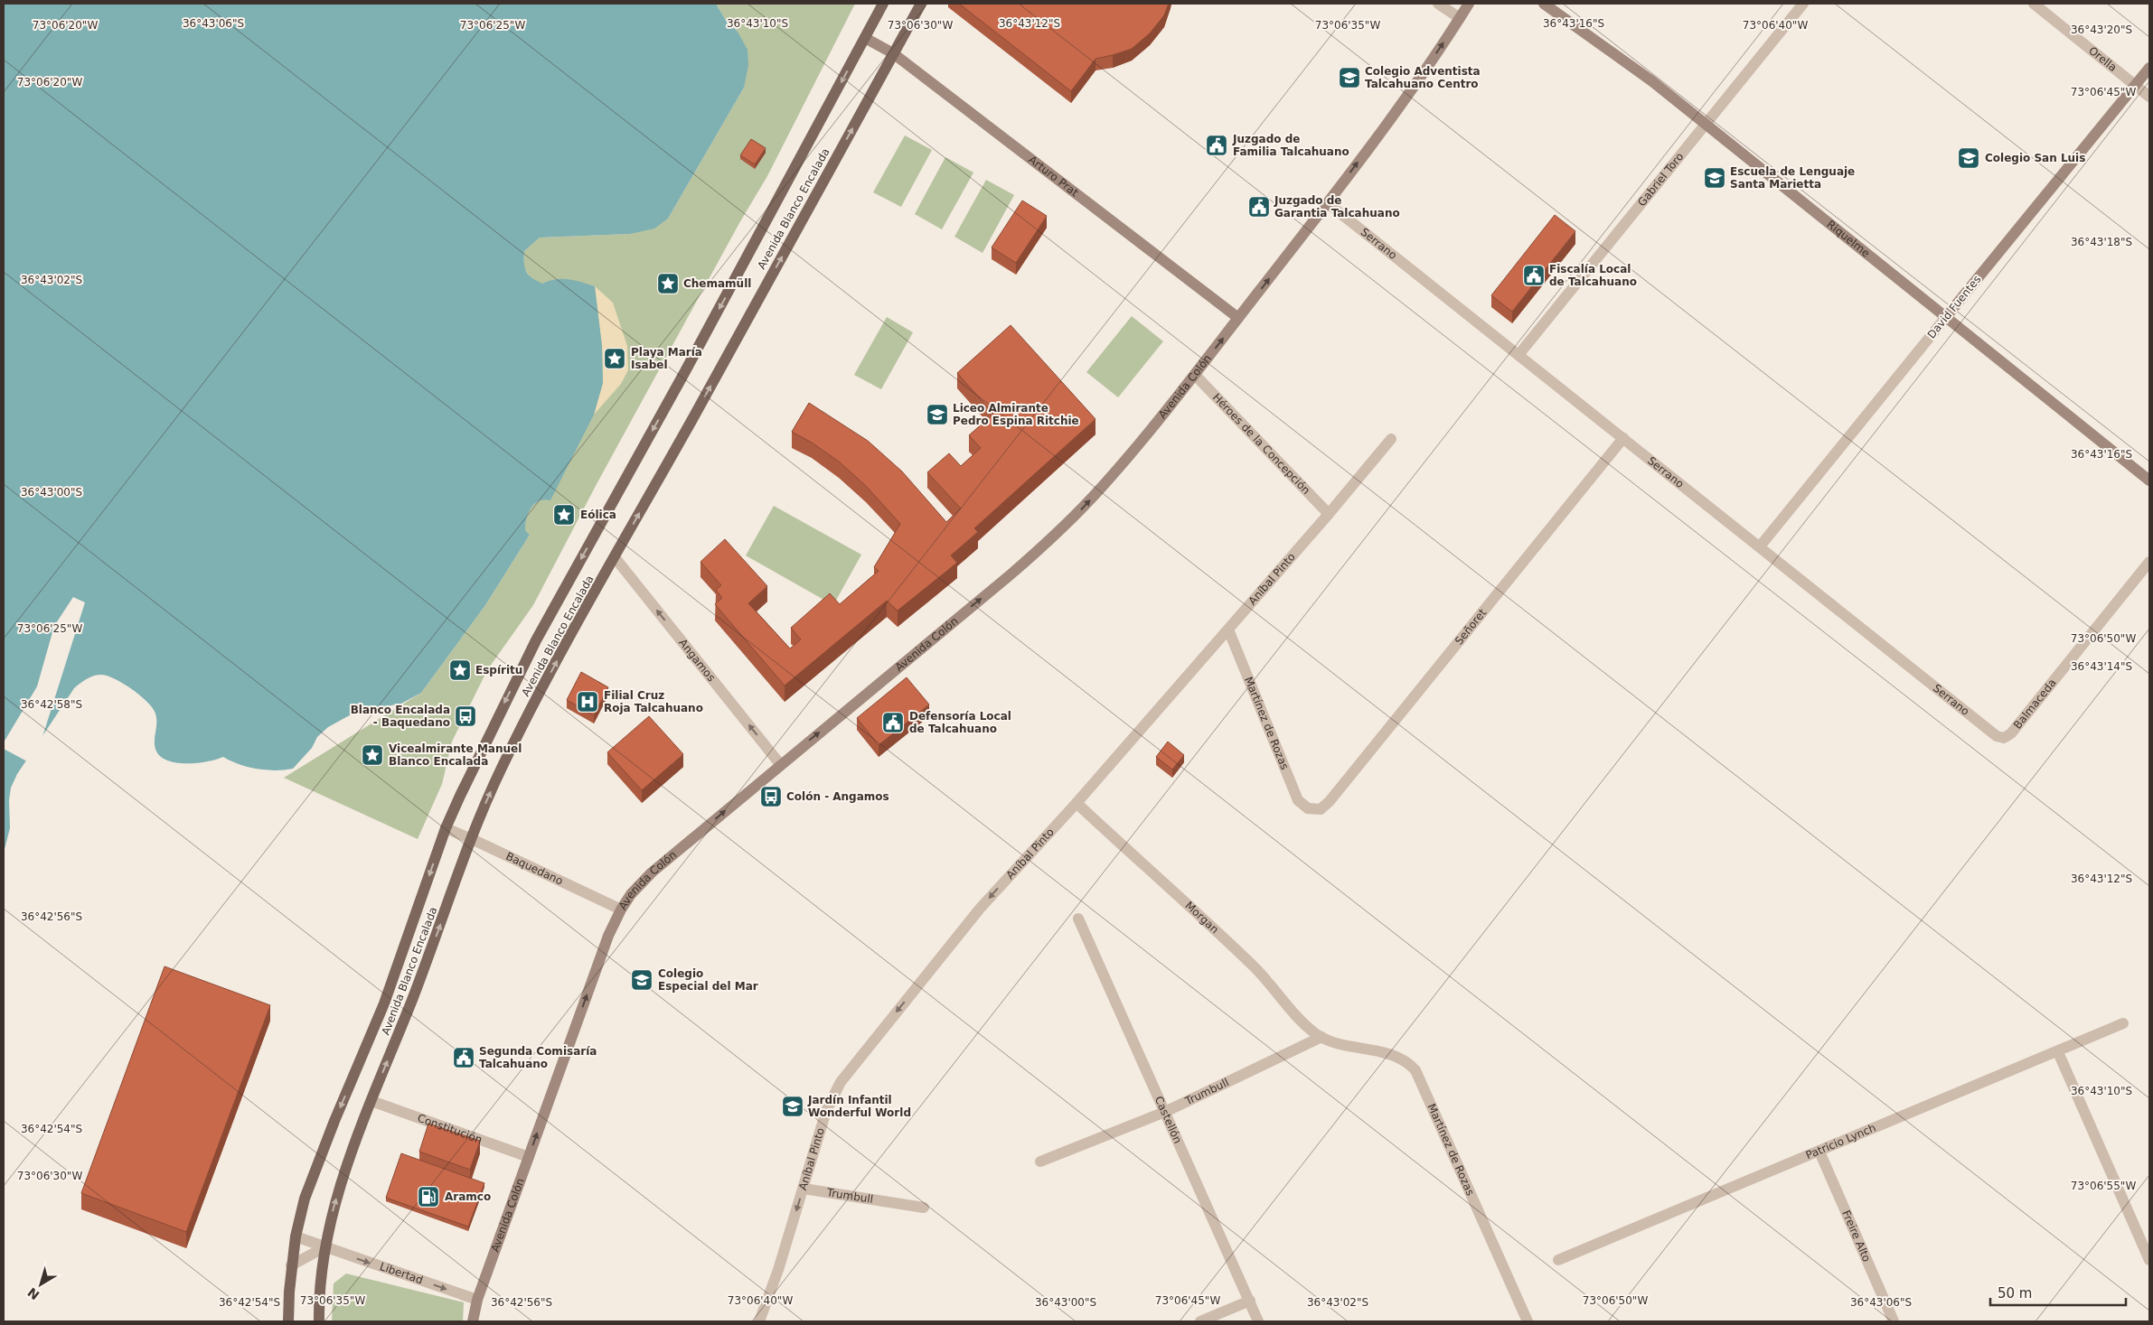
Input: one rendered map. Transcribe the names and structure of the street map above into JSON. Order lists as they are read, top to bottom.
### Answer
{
  "streets": {
    "main road": [
      "Arturo Prat",
      "Avenida Blanco Encalada",
      "Riquelme",
      "David Fuentes",
      "Avenida Colón"
    ],
    "street": [
      "Orella",
      "Gabriel Toro",
      "Serrano",
      "Héroes de la Concepción",
      "Aníbal Pinto",
      "Señoret",
      "Angamos",
      "Balmaceda",
      "Martínez de Rozas",
      "Baquedano",
      "Morgan",
      "Trumbull",
      "Castellón",
      "Constitución",
      "Patricio Lynch",
      "Freire Alto",
      "Libertad"
    ]
  },
  "crossings": [
    ["Orella", "David Fuentes"],
    ["Arturo Prat", "Avenida Blanco Encalada"],
    ["Arturo Prat", "Avenida Colón"],
    ["Gabriel Toro", "Riquelme"],
    ["Gabriel Toro", "Serrano"],
    ["Avenida Blanco Encalada", "Angamos"],
    ["Avenida Blanco Encalada", "Baquedano"],
    ["Avenida Blanco Encalada", "Constitución"],
    ["Avenida Blanco Encalada", "Libertad"],
    ["Riquelme", "David Fuentes"],
    ["Serrano", "David Fuentes"],
    ["Serrano", "Avenida Colón"],
    ["Serrano", "Señoret"],
    ["Serrano", "Balmaceda"],
    ["Avenida Colón", "Héroes de la Concepción"],
    ["Avenida Colón", "Angamos"],
    ["Avenida Colón", "Baquedano"],
    ["Avenida Colón", "Constitución"],
    ["Avenida Colón", "Libertad"],
    ["Héroes de la Concepción", "Aníbal Pinto"],
    ["Aníbal Pinto", "Martínez de Rozas"],
    ["Aníbal Pinto", "Morgan"],
    ["Aníbal Pinto", "Trumbull"],
    ["Señoret", "Martínez de Rozas"],
    ["Martínez de Rozas", "Morgan"],
    ["Martínez de Rozas", "Trumbull"],
    ["Morgan", "Trumbull"],
    ["Trumbull", "Castellón"],
    ["Patricio Lynch", "Freire Alto"]
  ],
  "one_way": [
    "Avenida Colón",
    "Aníbal Pinto",
    "Angamos",
    "Libertad"
  ],
  "places": {
    "school or university": [
      "Colegio Adventista Talcahuano Centro",
      "Colegio San Luis",
      "Escuela de Lenguaje Santa Marietta",
      "Liceo Almirante Pedro Espina Ritchie",
      "Colegio Especial del Mar",
      "Jardín Infantil Wonderful World"
    ],
    "public building": [
      "Juzgado de Familia Talcahuano",
      "Juzgado de Garantia Talcahuano",
      "Fiscalía Local de Talcahuano",
      "Defensoría Local de Talcahuano",
      "Segunda Comisaría Talcahuano"
    ],
    "place": [
      "Chemamüll",
      "Playa María Isabel",
      "Eólica",
      "Espíritu",
      "Vicealmirante Manuel Blanco Encalada"
    ],
    "hospital": ["Filial Cruz Roja Talcahuano"],
    "bus stop": ["Blanco Encalada - Baquedano", "Colón - Angamos"],
    "fuel station": ["Aramco"]
  },
  "scale_bar": "50 m",
  "north": "bottom left",
  "coordinates": [
    "36°43'10\"S",
    "36°43'06\"S",
    "36°43'12\"S",
    "36°43'16\"S",
    "73°06'20\"W",
    "73°06'25\"W",
    "73°06'30\"W",
    "73°06'35\"W",
    "73°06'40\"W",
    "36°43'20\"S",
    "73°06'45\"W",
    "36°43'18\"S",
    "36°43'02\"S",
    "36°43'00\"S",
    "73°06'50\"W",
    "36°43'14\"S",
    "36°42'58\"S",
    "36°42'56\"S",
    "36°42'54\"S",
    "73°06'55\"W"
  ]
}
